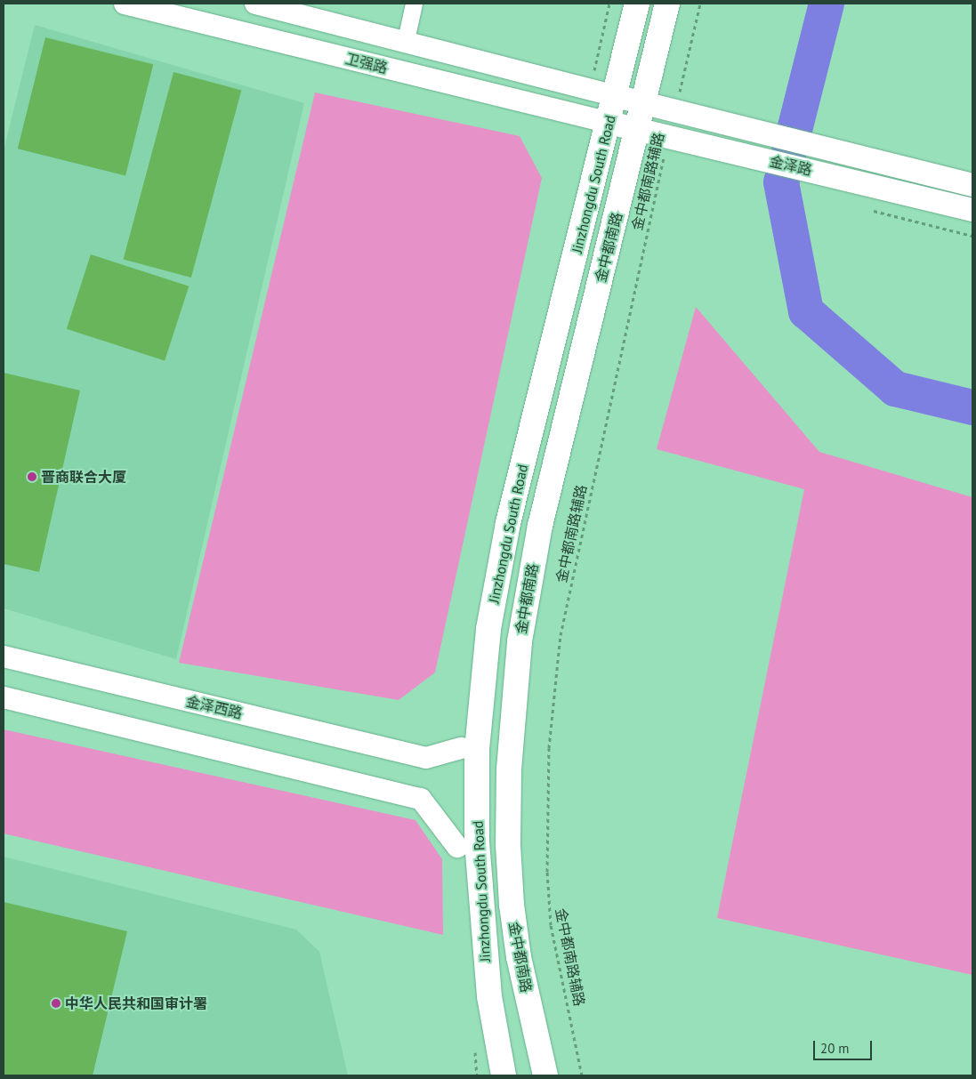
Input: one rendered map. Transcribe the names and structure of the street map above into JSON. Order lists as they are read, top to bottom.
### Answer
{
  "streets": {
    "main road": ["金泽路", "Jinzhongdu South Road", "金中都南路"],
    "street": ["卫强路", "金泽西路"],
    "path": ["金中都南路辅路"]
  },
  "crossings": [
    ["卫强路", "金泽路"],
    ["卫强路", "Jinzhongdu South Road"],
    ["金泽路", "金中都南路辅路"],
    ["金泽路", "Jinzhongdu South Road"],
    ["金泽路", "金中都南路"],
    ["Jinzhongdu South Road", "金中都南路"]
  ],
  "places": ["晋商联合大厦", "中华人民共和国审计署"],
  "scale_bar": "20 m"
}
